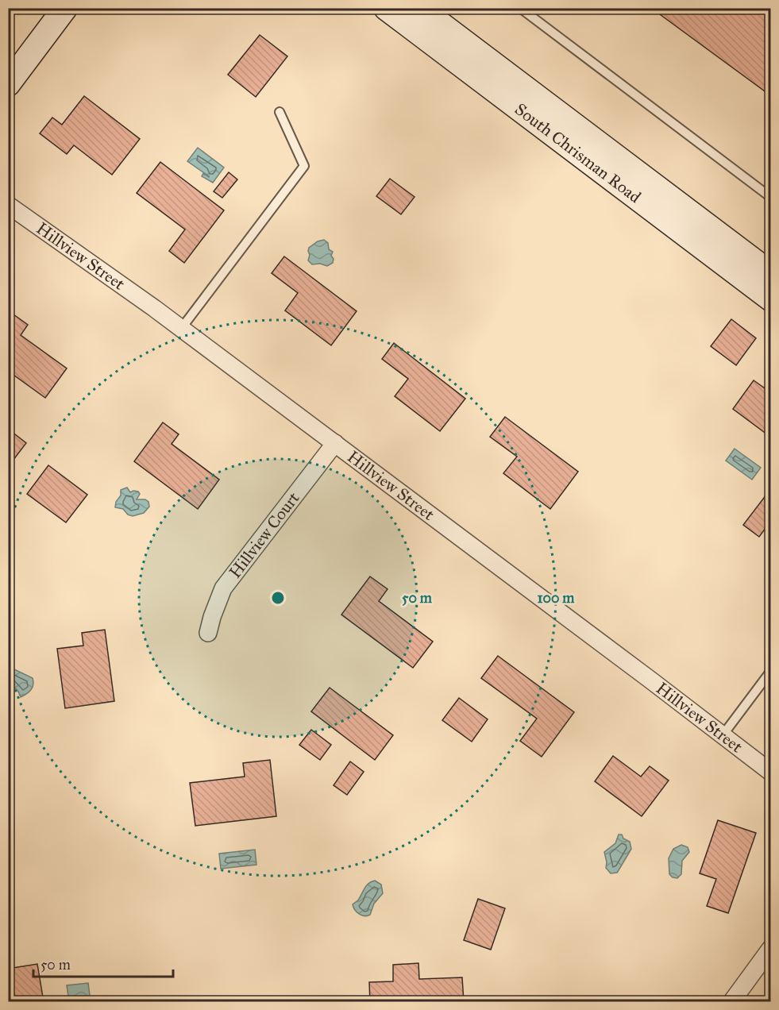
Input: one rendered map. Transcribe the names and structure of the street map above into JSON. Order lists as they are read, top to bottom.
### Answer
{
  "streets": {
    "street": ["South Chrisman Road", "Hillview Street", "Hillview Court"]
  },
  "crossings": [
    ["Hillview Street", "Hillview Court"]
  ],
  "scale_bar": "50 m",
  "rings": ["50 m", "100 m"]
}
